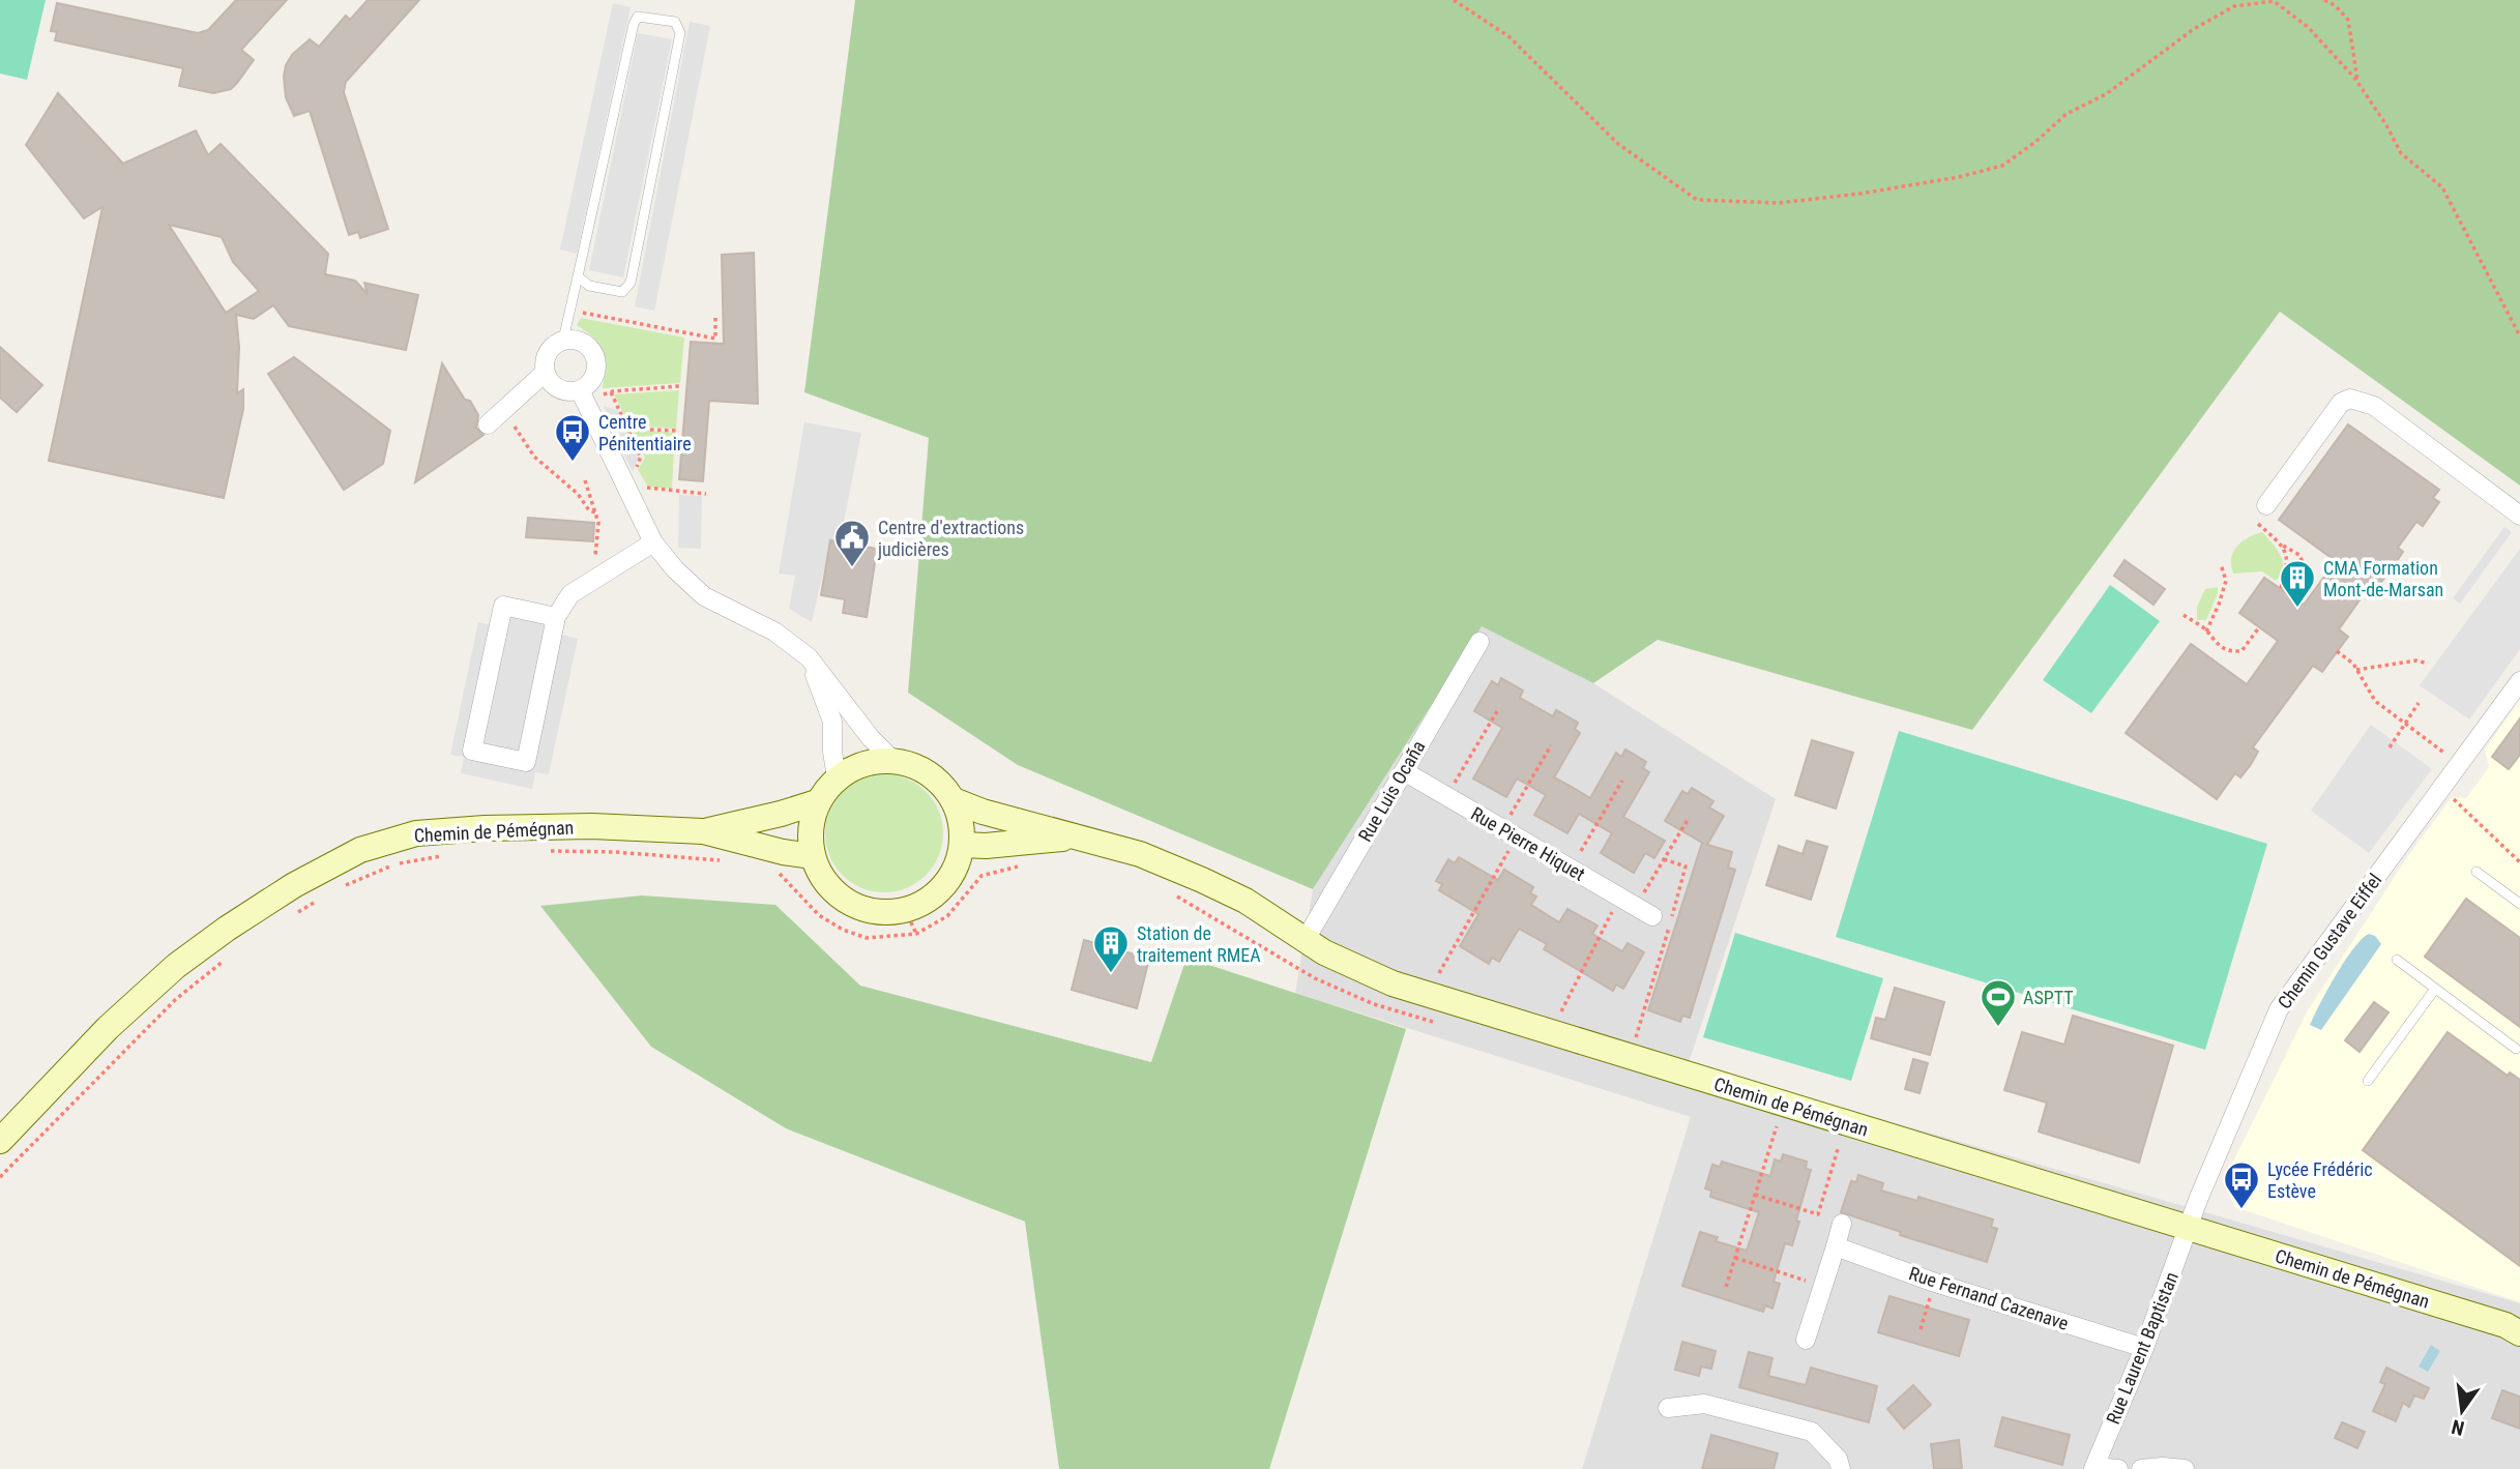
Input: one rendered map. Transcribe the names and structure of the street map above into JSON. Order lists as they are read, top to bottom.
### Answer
{
  "streets": {
    "street": [
      "Rue Luis Ocaña",
      "Chemin de Pémégnan",
      "Rue Pierre Hiquet",
      "Chemin Gustave Eiffel",
      "Rue Fernand Cazenave",
      "Rue Laurent Baptistan"
    ]
  },
  "crossings": [
    ["Rue Luis Ocaña", "Chemin de Pémégnan"],
    ["Rue Luis Ocaña", "Rue Pierre Hiquet"],
    ["Chemin de Pémégnan", "Chemin Gustave Eiffel"],
    ["Chemin de Pémégnan", "Rue Laurent Baptistan"],
    ["Chemin Gustave Eiffel", "Rue Laurent Baptistan"],
    ["Rue Fernand Cazenave", "Rue Laurent Baptistan"]
  ],
  "places": {
    "bus stop": ["Centre Pénitentiaire", "Lycée Frédéric Estève"],
    "public building": ["Centre d'extractions judicières"],
    "building": ["CMA Formation Mont-de-Marsan", "Station de traitement RMEA"],
    "sports": ["ASPTT"]
  },
  "north": "bottom"
}
